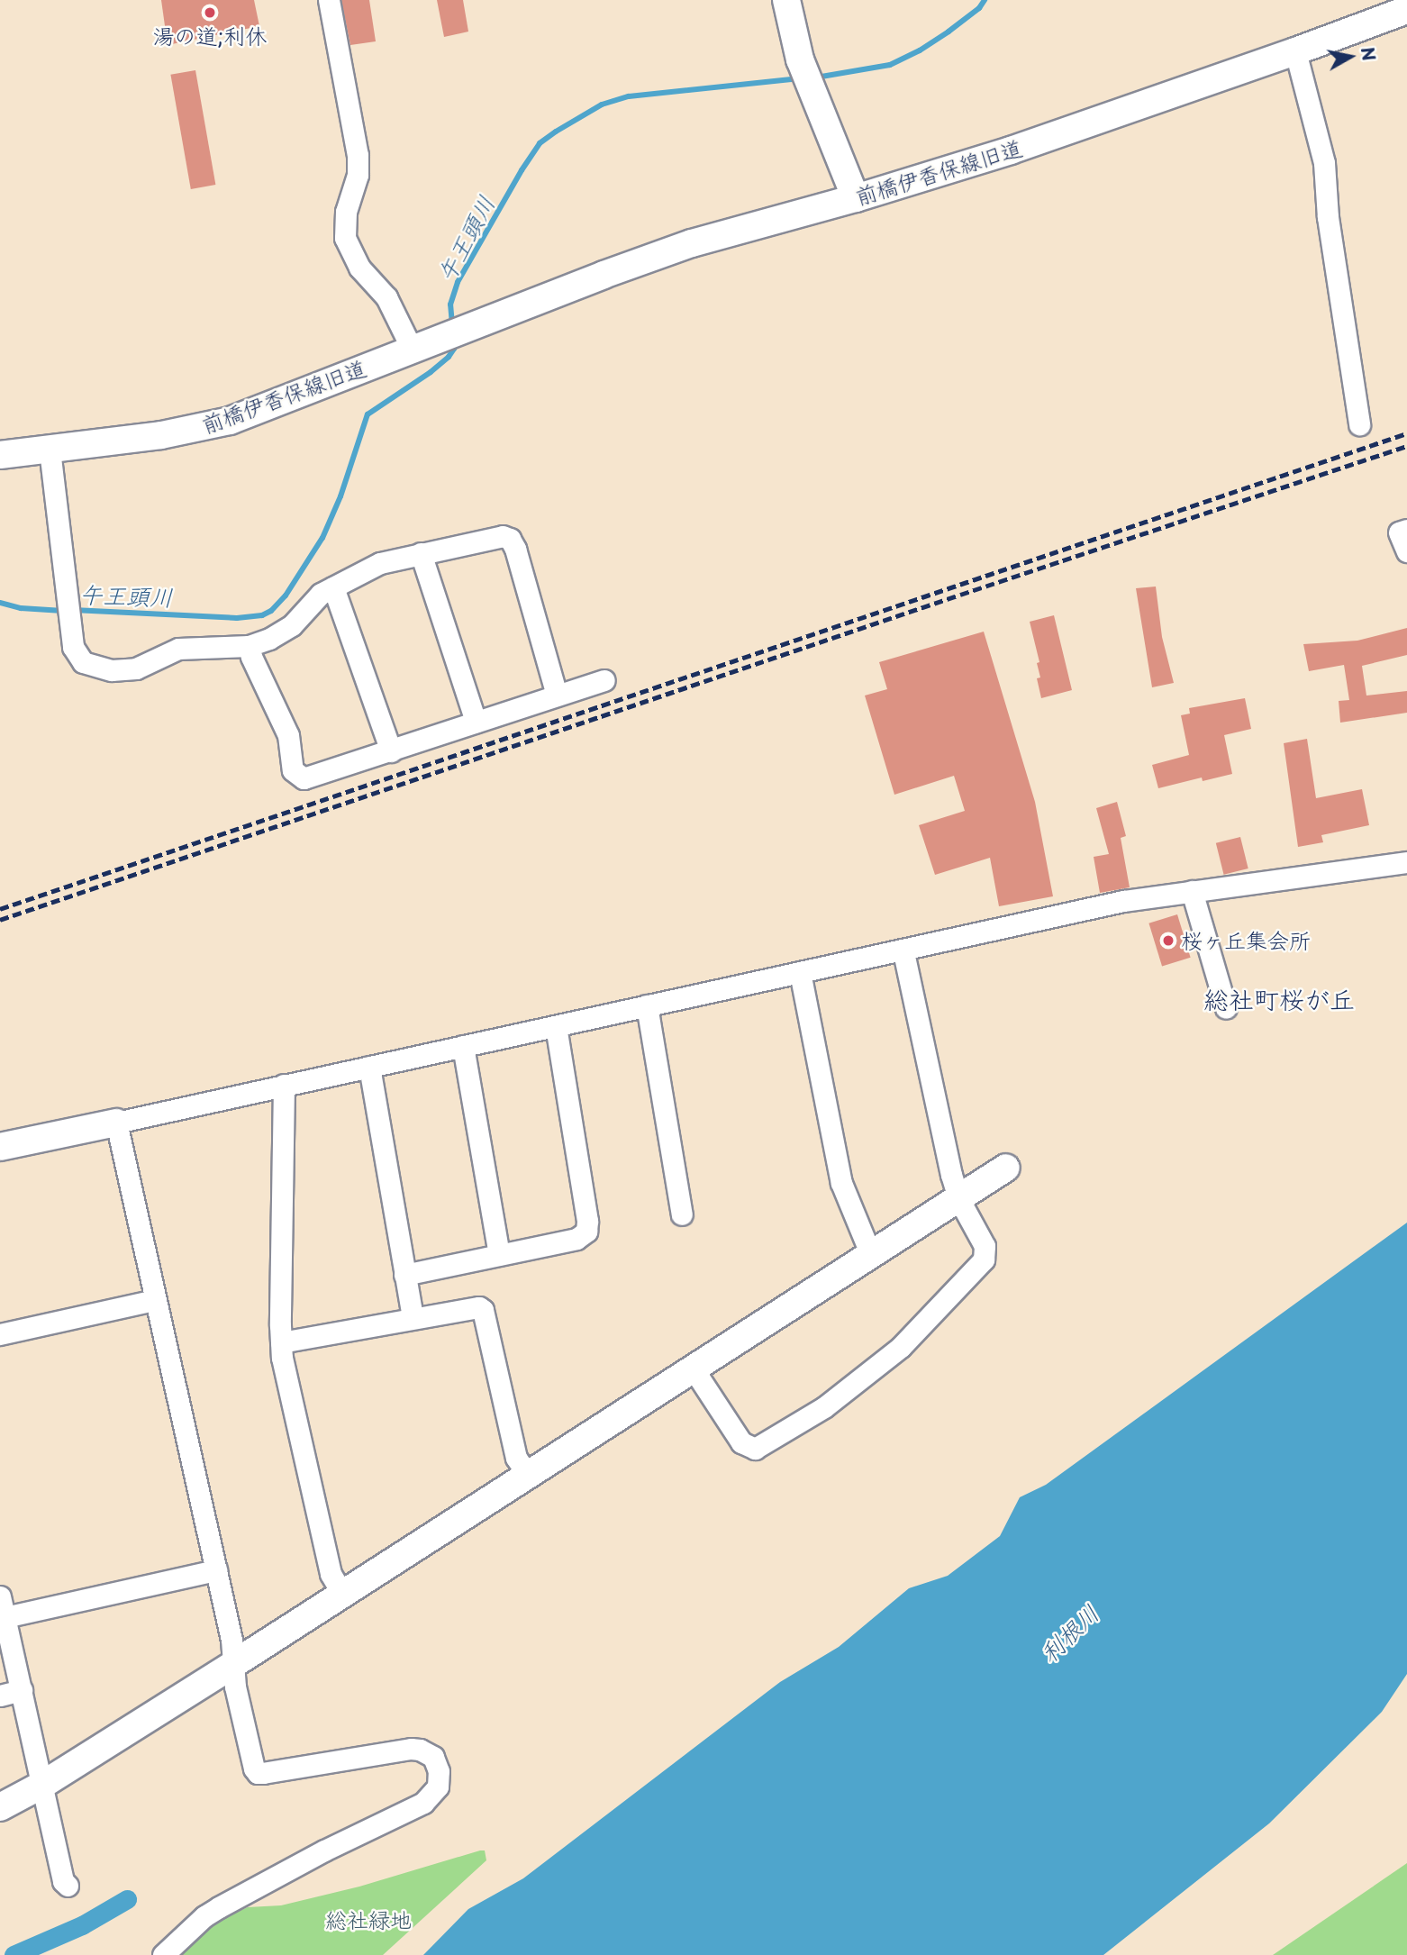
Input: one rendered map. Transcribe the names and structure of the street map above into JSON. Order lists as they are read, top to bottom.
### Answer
{
  "streets": {
    "street": ["前橋伊香保線旧道"]
  },
  "districts": ["総社町桜が丘"],
  "water": ["午王頭川", "利根川"],
  "parks": ["総社緑地"],
  "places": ["湯の道;利休", "桜ヶ丘集会所"],
  "north": "right"
}
